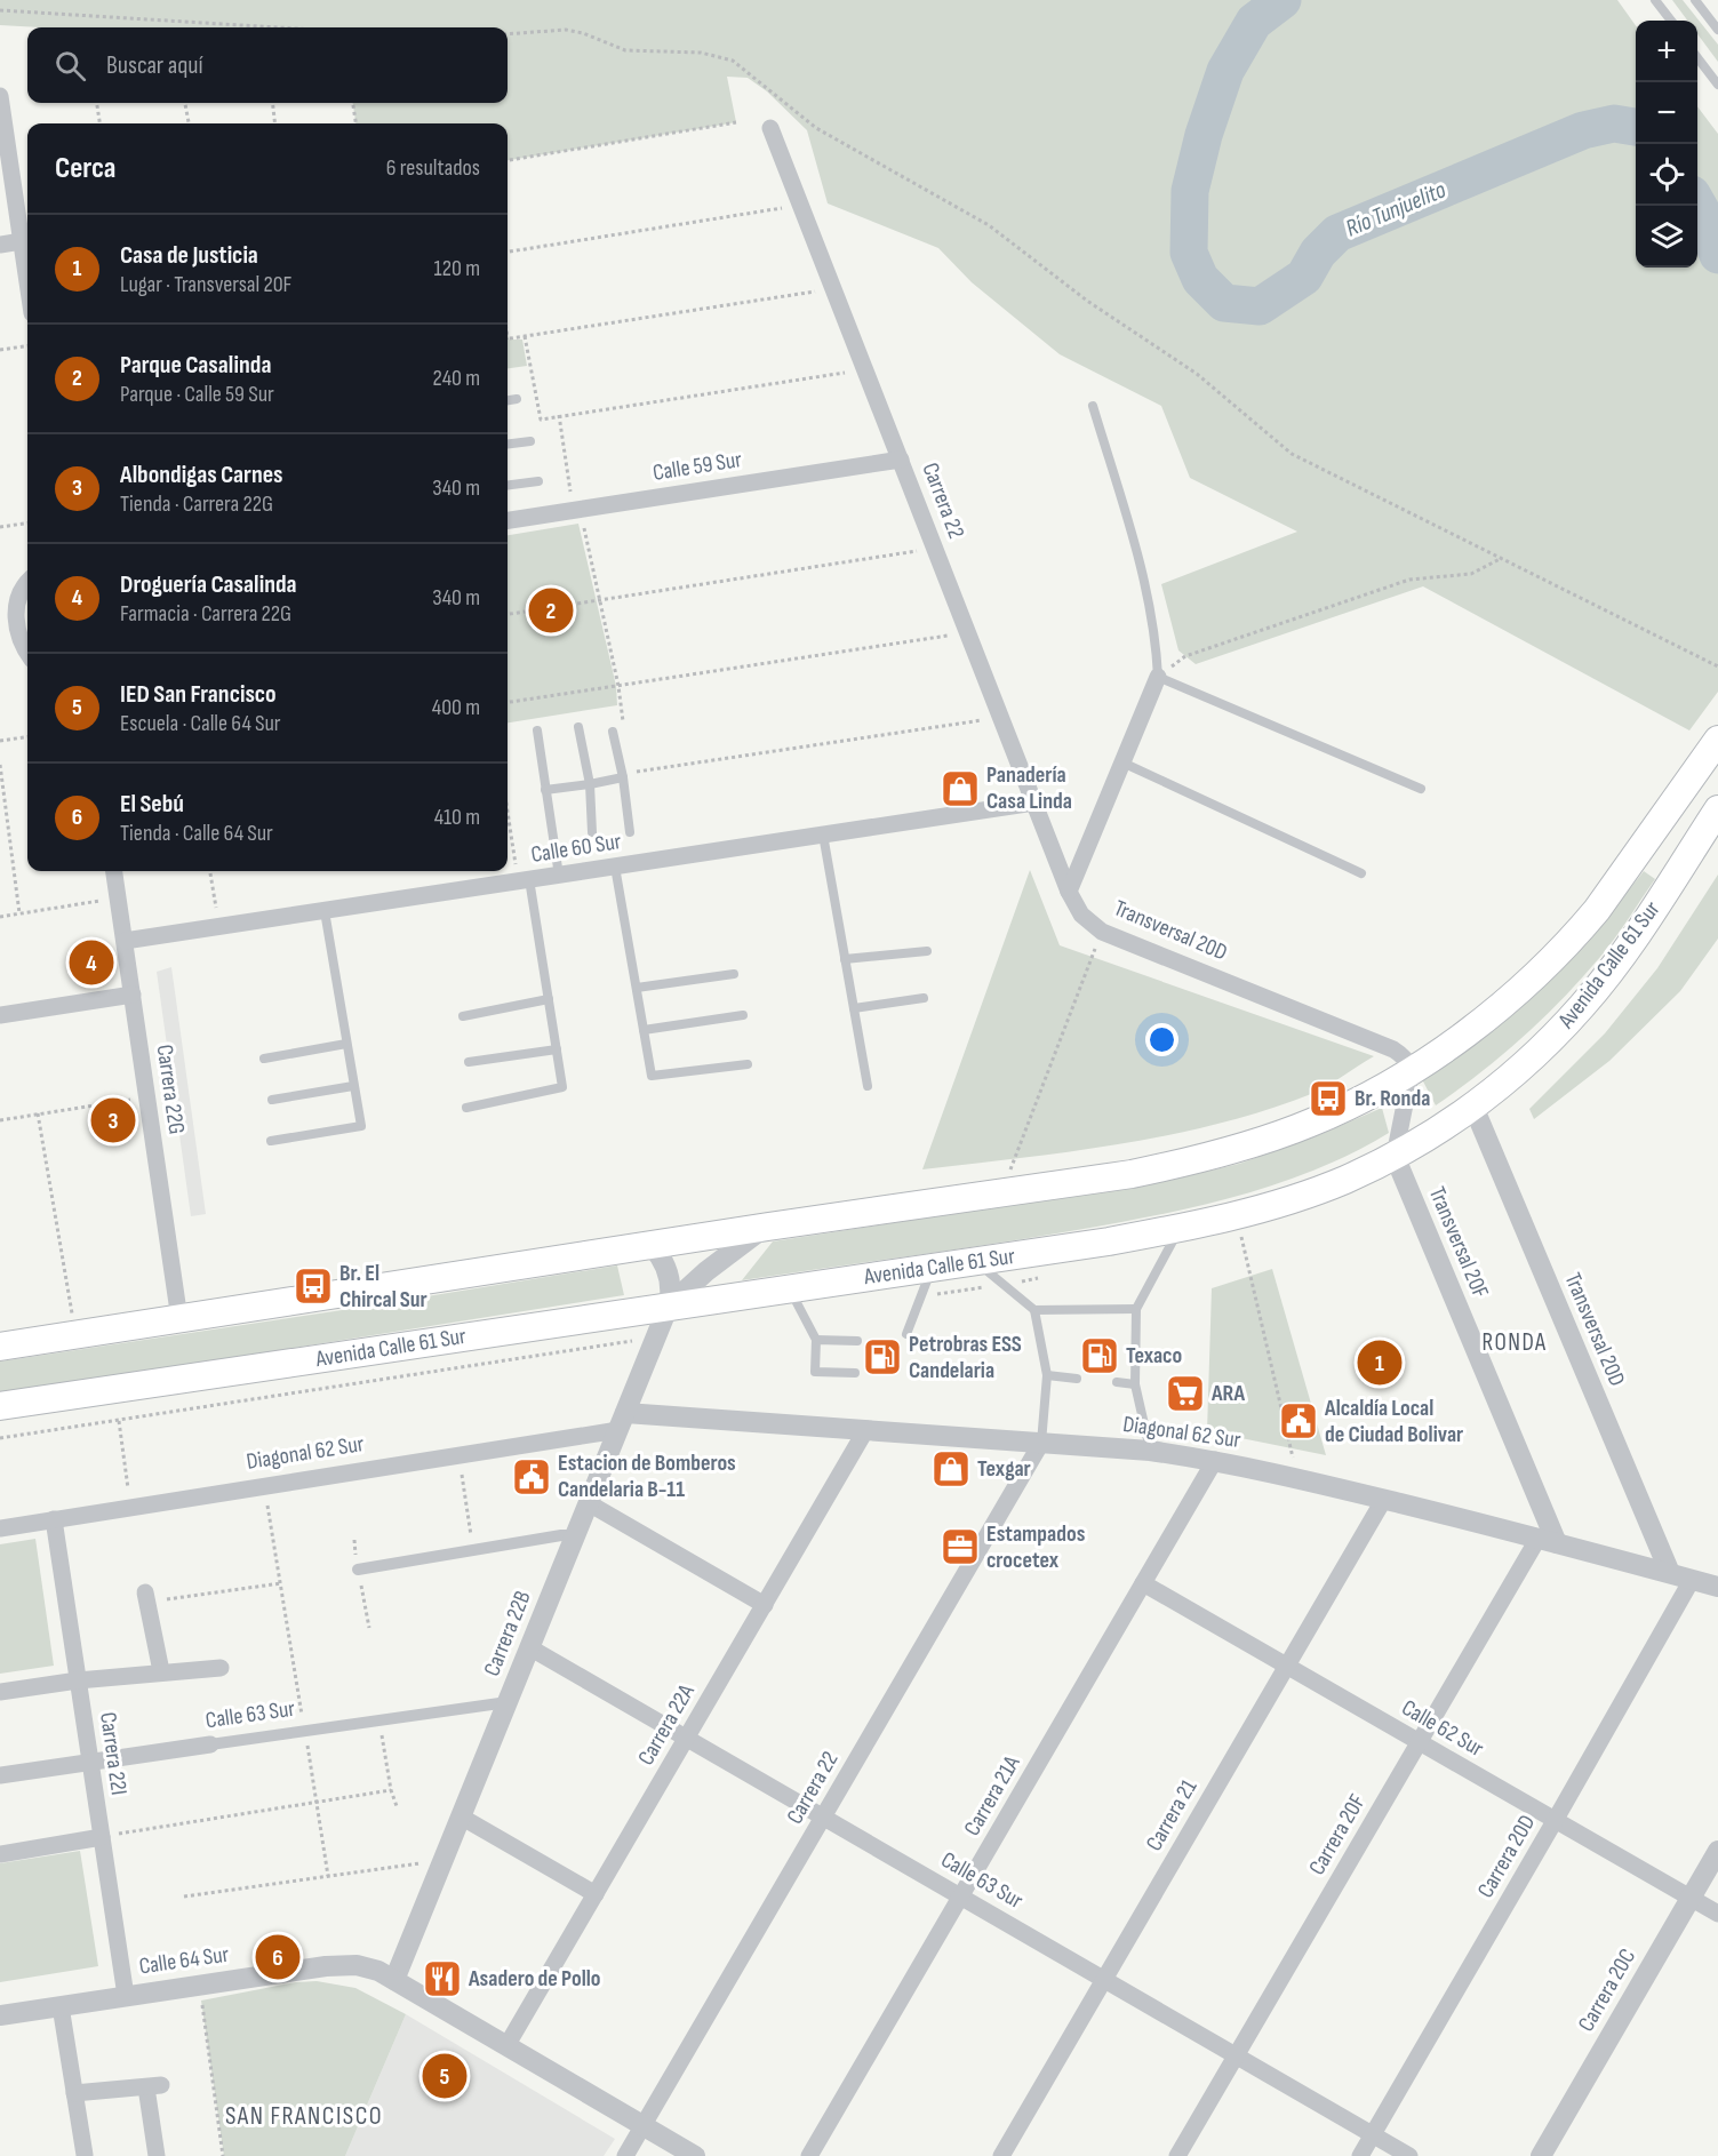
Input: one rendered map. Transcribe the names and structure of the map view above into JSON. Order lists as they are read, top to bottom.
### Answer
{
  "streets": {
    "main road": ["Avenida Calle 61 Sur"],
    "street": [
      "Calle 59 Sur",
      "Carrera 22",
      "Calle 60 Sur",
      "Transversal 20D",
      "Carrera 22G",
      "Transversal 20F",
      "Diagonal 62 Sur",
      "Carrera 22B",
      "Calle 63 Sur",
      "Carrera 22A",
      "Calle 62 Sur",
      "Carrera 22I",
      "Carrera 21A",
      "Carrera 21",
      "Carrera 20F",
      "Carrera 20D",
      "Calle 64 Sur",
      "Carrera 20C"
    ]
  },
  "crossings": [
    ["Calle 59 Sur", "Carrera 22"],
    ["Carrera 22", "Calle 60 Sur"],
    ["Carrera 22", "Transversal 20D"],
    ["Carrera 22", "Diagonal 62 Sur"],
    ["Carrera 22", "Calle 63 Sur"],
    ["Carrera 22", "Calle 64 Sur"],
    ["Calle 60 Sur", "Carrera 22G"],
    ["Transversal 20D", "Avenida Calle 61 Sur"],
    ["Transversal 20D", "Diagonal 62 Sur"],
    ["Avenida Calle 61 Sur", "Carrera 22G"],
    ["Avenida Calle 61 Sur", "Transversal 20F"],
    ["Avenida Calle 61 Sur", "Carrera 22B"],
    ["Transversal 20F", "Diagonal 62 Sur"],
    ["Transversal 20F", "Carrera 20F"],
    ["Diagonal 62 Sur", "Carrera 22B"],
    ["Diagonal 62 Sur", "Carrera 22A"],
    ["Diagonal 62 Sur", "Carrera 22I"],
    ["Diagonal 62 Sur", "Carrera 21A"],
    ["Diagonal 62 Sur", "Carrera 21"],
    ["Diagonal 62 Sur", "Carrera 20F"],
    ["Diagonal 62 Sur", "Carrera 20D"],
    ["Carrera 22B", "Calle 63 Sur"],
    ["Carrera 22B", "Calle 64 Sur"],
    ["Calle 63 Sur", "Carrera 22A"],
    ["Calle 63 Sur", "Carrera 22I"],
    ["Calle 63 Sur", "Carrera 21A"],
    ["Calle 63 Sur", "Carrera 21"],
    ["Calle 63 Sur", "Carrera 20F"],
    ["Calle 63 Sur", "Carrera 20D"],
    ["Carrera 22A", "Calle 64 Sur"],
    ["Calle 62 Sur", "Carrera 21A"],
    ["Calle 62 Sur", "Carrera 21"],
    ["Calle 62 Sur", "Carrera 20F"],
    ["Calle 62 Sur", "Carrera 20D"],
    ["Calle 62 Sur", "Carrera 20C"],
    ["Carrera 22I", "Calle 64 Sur"]
  ],
  "districts": ["RONDA", "SAN FRANCISCO"],
  "water": ["Río Tunjuelito"],
  "places": {
    "shop": ["Panadería Casa Linda", "Texgar"],
    "bus stop": ["Br. Ronda", "Br. El Chircal Sur"],
    "fuel station": ["Texaco", "Petrobras ESS Candelaria"],
    "supermarket": ["ARA"],
    "public building": ["Alcaldía Local de Ciudad Bolivar", "Estacion de Bomberos Candelaria B-11"],
    "office": ["Estampados crocetex"],
    "restaurant": ["Asadero de Pollo"]
  },
  "page": {
    "map_buttons": ["+", "−"],
    "search": "Buscar aquí",
    "heading": ["Cerca", "6 resultados"],
    "list": [
      {
        "mark": "1",
        "name": "Casa de Justicia",
        "note": "Lugar · Transversal 20F",
        "value": "120 m"
      },
      {
        "mark": "2",
        "name": "Parque Casalinda",
        "note": "Parque · Calle 59 Sur",
        "value": "240 m"
      },
      {
        "mark": "3",
        "name": "Albondigas Carnes",
        "note": "Tienda · Carrera 22G",
        "value": "340 m"
      },
      {
        "mark": "4",
        "name": "Droguería Casalinda",
        "note": "Farmacia · Carrera 22G",
        "value": "340 m"
      },
      {
        "mark": "5",
        "name": "IED San Francisco",
        "note": "Escuela · Calle 64 Sur",
        "value": "400 m"
      },
      {
        "mark": "6",
        "name": "El Sebú",
        "note": "Tienda · Calle 64 Sur",
        "value": "410 m"
      }
    ],
    "pins": [
      "2",
      "4",
      "3",
      "1",
      "6",
      "5"
    ]
  }
}
